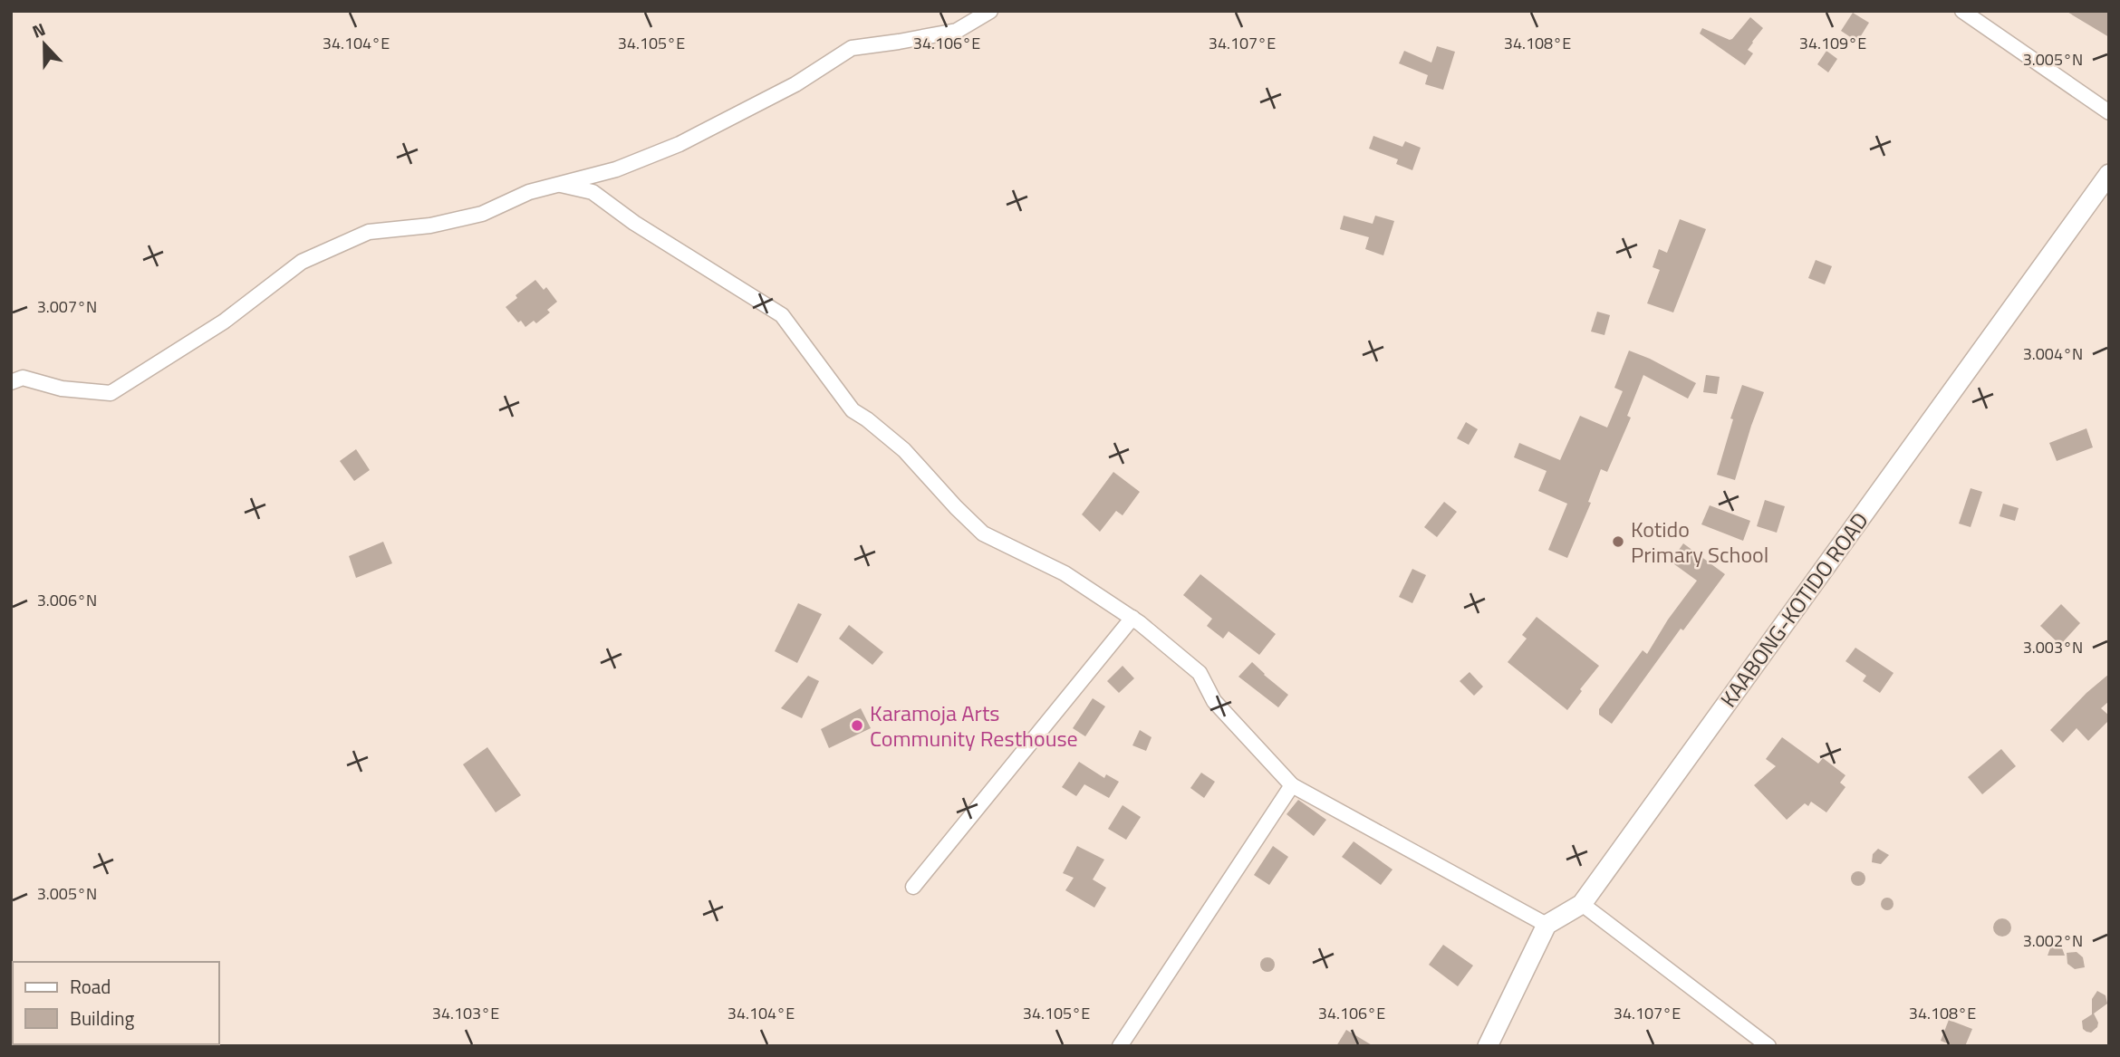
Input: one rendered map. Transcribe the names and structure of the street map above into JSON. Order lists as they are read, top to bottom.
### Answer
{
  "streets": {
    "main road": ["KAABONG-KOTIDO ROAD"]
  },
  "places": ["Kotido Primary School", "Karamoja Arts Community Resthouse"],
  "legend": ["Road", "Building"],
  "north": "top",
  "coordinates": [
    "34.104°E",
    "34.105°E",
    "34.106°E",
    "34.107°E",
    "34.108°E",
    "34.109°E",
    "3.005°N",
    "3.007°N",
    "3.004°N",
    "3.006°N",
    "3.003°N",
    "3.002°N",
    "34.103°E"
  ]
}
